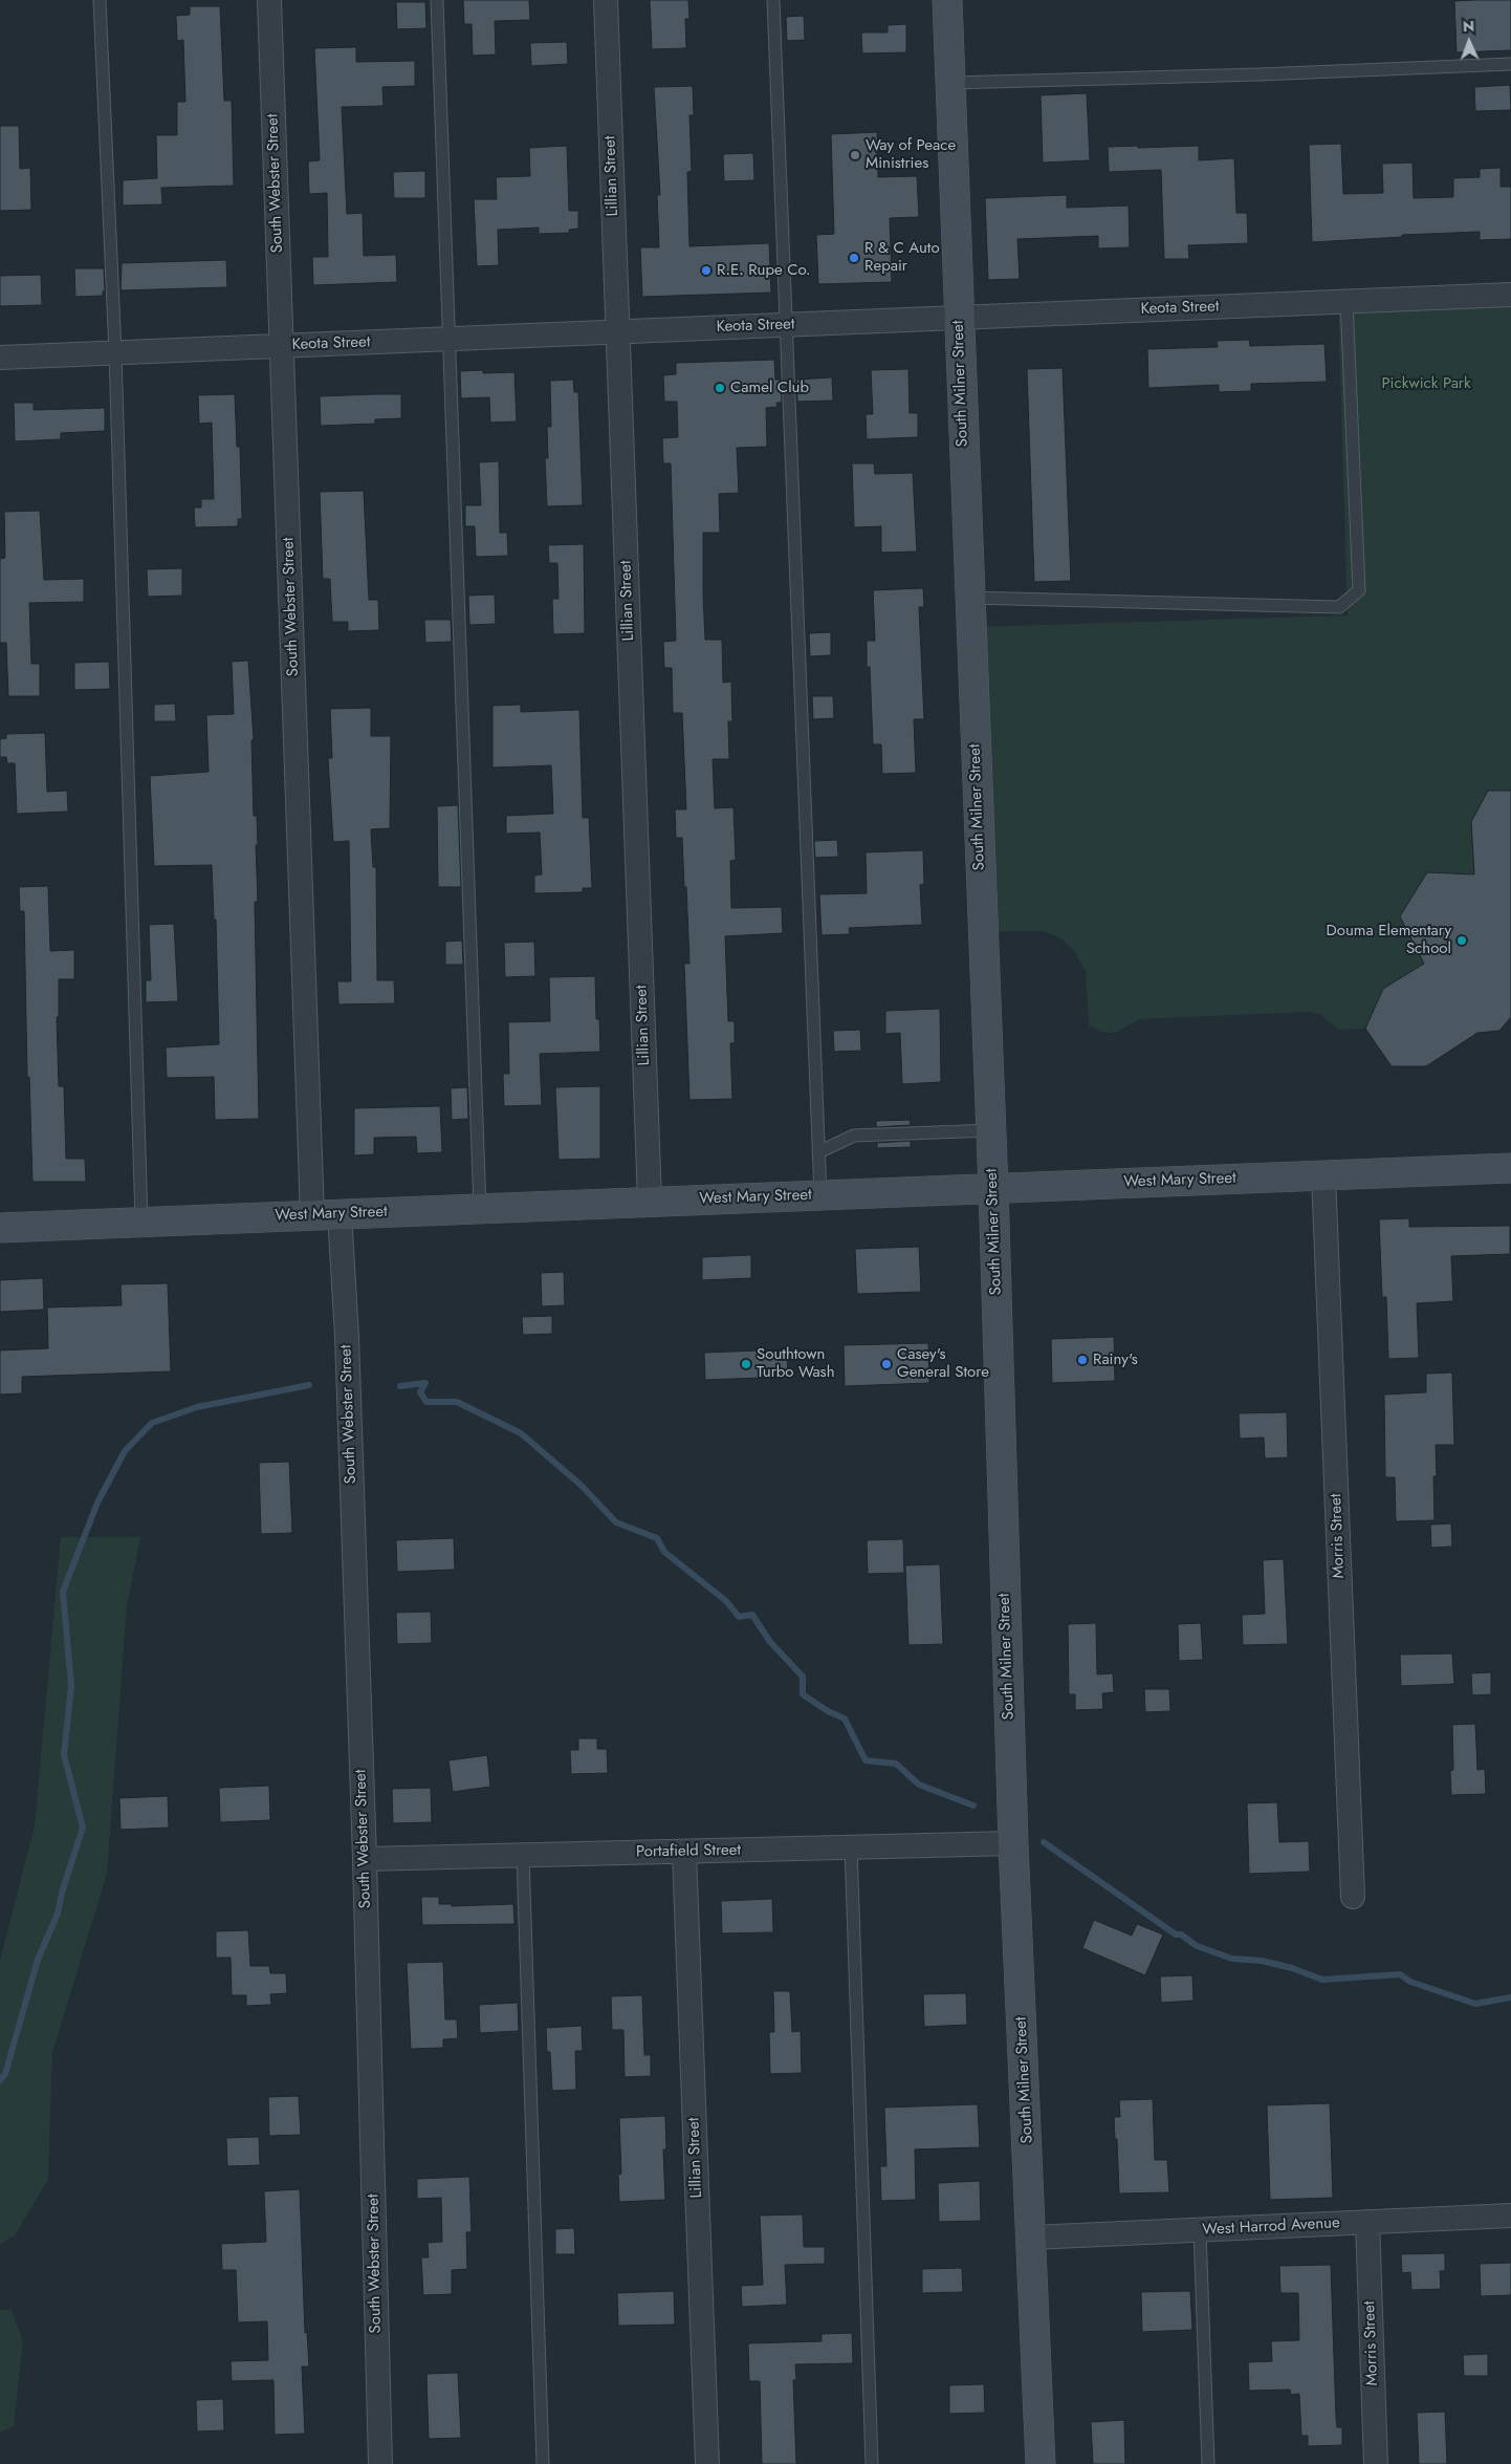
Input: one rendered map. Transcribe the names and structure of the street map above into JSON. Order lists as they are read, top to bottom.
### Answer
{
  "streets": {
    "main road": ["South Milner Street", "West Mary Street"],
    "street": [
      "Lillian Street",
      "South Webster Street",
      "Keota Street",
      "Morris Street",
      "Portafield Street",
      "West Harrod Avenue"
    ]
  },
  "crossings": [
    ["Lillian Street", "Keota Street"],
    ["Lillian Street", "West Mary Street"],
    ["Lillian Street", "Portafield Street"],
    ["South Webster Street", "Keota Street"],
    ["South Webster Street", "West Mary Street"],
    ["South Webster Street", "Portafield Street"],
    ["Keota Street", "South Milner Street"],
    ["South Milner Street", "West Mary Street"],
    ["South Milner Street", "Portafield Street"],
    ["South Milner Street", "West Harrod Avenue"],
    ["West Mary Street", "Morris Street"],
    ["Morris Street", "West Harrod Avenue"]
  ],
  "parks": ["Pickwick Park"],
  "places": [
    "Way of Peace Ministries",
    "R & C Auto Repair",
    "R.E. Rupe Co.",
    "Camel Club",
    "Douma Elementary School",
    "Rainy's",
    "Southtown Turbo Wash",
    "Casey's General Store"
  ],
  "north": "top"
}
